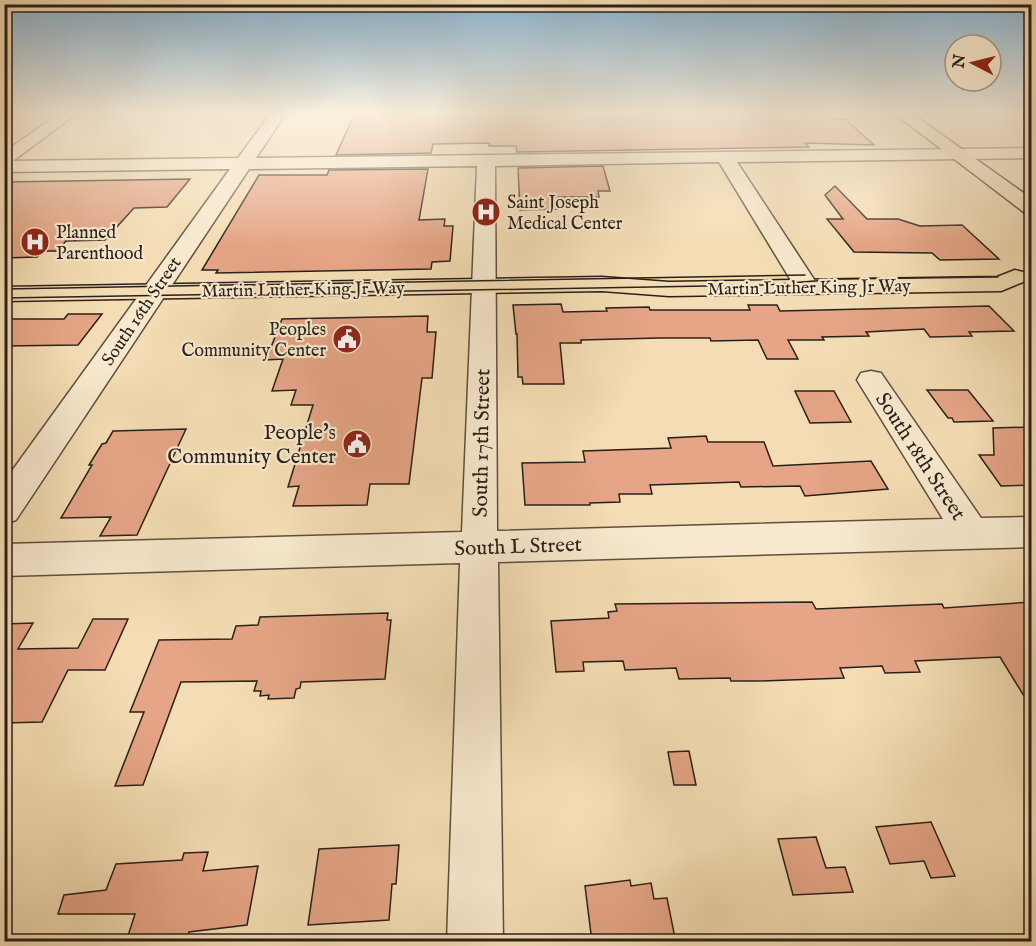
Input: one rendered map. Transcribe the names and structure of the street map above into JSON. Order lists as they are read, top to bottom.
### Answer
{
  "streets": {
    "main road": ["Martin Luther King Jr Way"],
    "street": [
      "South 16th Street",
      "South 17th Street",
      "South 18th Street",
      "South L Street"
    ]
  },
  "crossings": [
    ["Martin Luther King Jr Way", "South 16th Street"],
    ["Martin Luther King Jr Way", "South 17th Street"],
    ["South 17th Street", "South L Street"],
    ["South 18th Street", "South L Street"]
  ],
  "places": {
    "hospital": ["Saint Joseph Medical Center", "Planned Parenthood"],
    "public building": ["Peoples Community Center", "People's Community Center"]
  },
  "north": "left"
}
